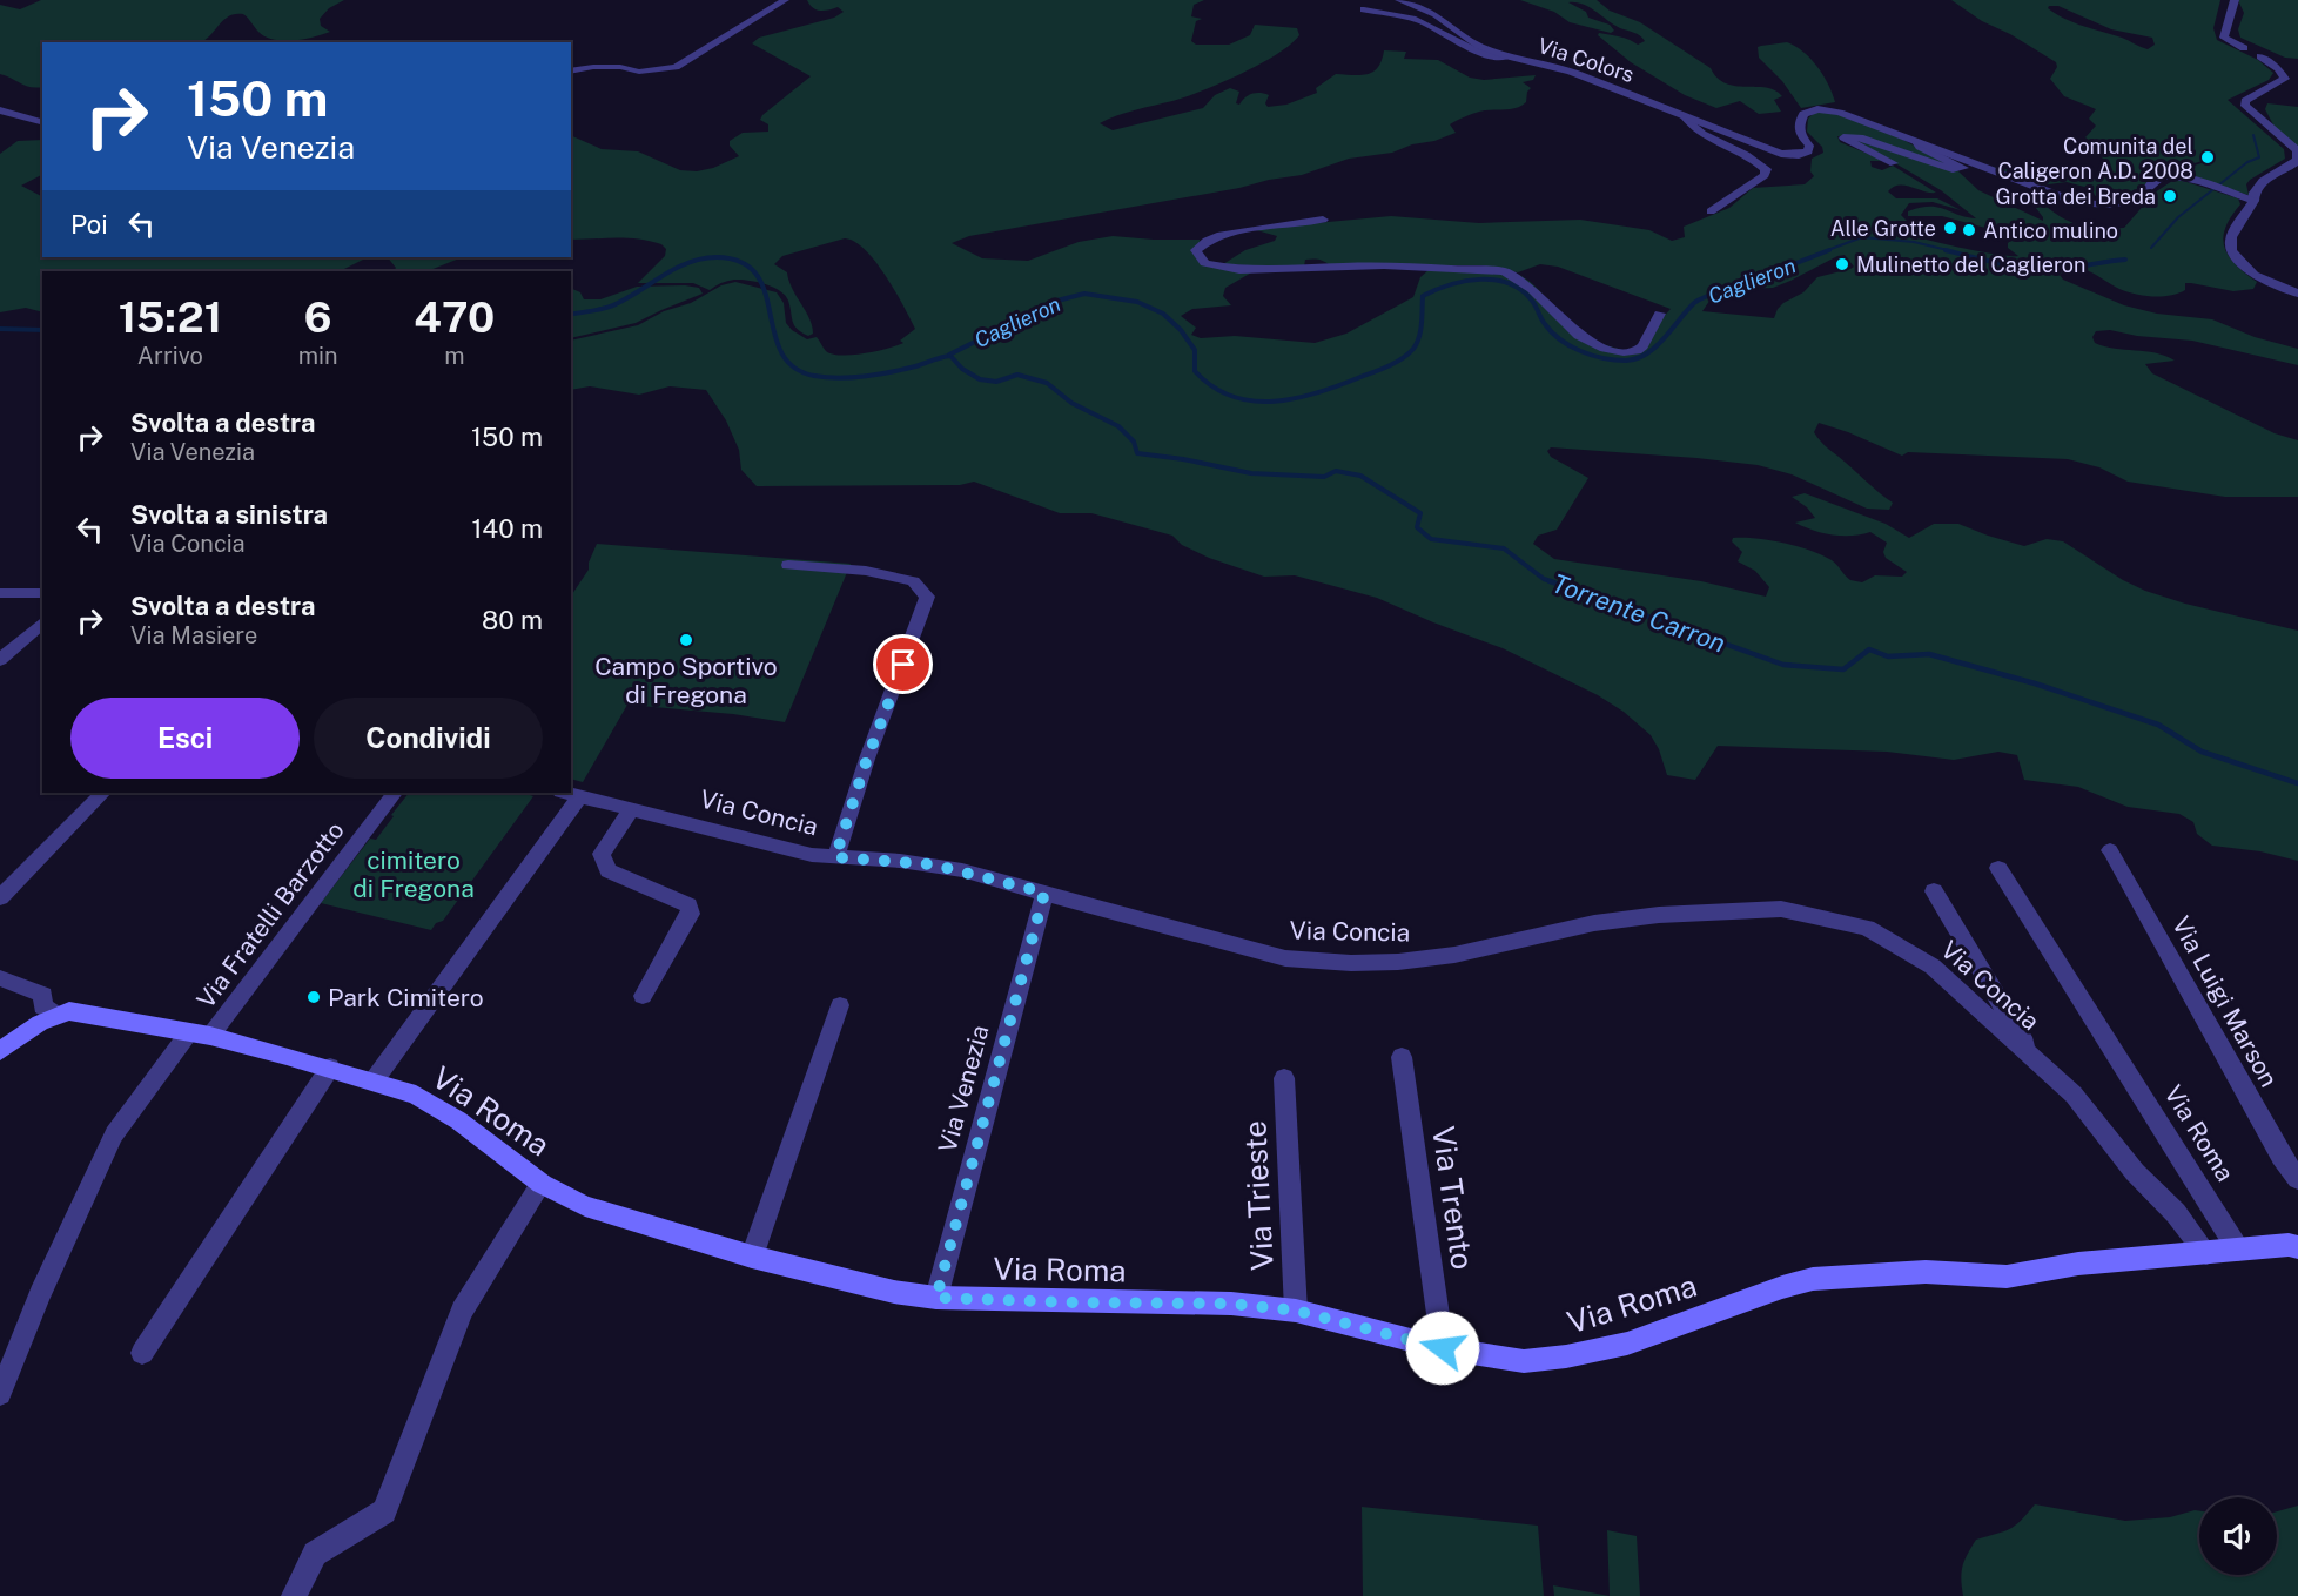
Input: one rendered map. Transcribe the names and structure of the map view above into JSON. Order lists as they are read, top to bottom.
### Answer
{
  "streets": {
    "main road": ["Via Roma"],
    "street": [
      "Via Colors",
      "Via Concia",
      "Via Fratelli Barzotto",
      "Via Luigi Marson",
      "Via Venezia",
      "Via Trieste",
      "Via Trento"
    ]
  },
  "crossings": [
    ["Via Concia", "Via Venezia"],
    ["Via Concia", "Via Roma"],
    ["Via Fratelli Barzotto", "Via Roma"],
    ["Via Venezia", "Via Roma"],
    ["Via Roma", "Via Trieste"],
    ["Via Roma", "Via Trento"]
  ],
  "water": ["Caglieron", "Torrente Carron"],
  "parks": ["cimitero di Fregona"],
  "places": [
    "Comunita del Caligeron A.D. 2008",
    "Grotta dei Breda",
    "Alle Grotte",
    "Antico mulino",
    "Mulinetto del Caglieron",
    "Campo Sportivo di Fregona",
    "Park Cimitero"
  ],
  "page": {
    "turn": ["150 m", "Via Venezia"],
    "then": "Poi",
    "eta": [
      "15:21",
      "Arrivo",
      "6",
      "min",
      "470",
      "m"
    ],
    "list": [
      {
        "name": "Svolta a destra",
        "note": "Via Venezia",
        "value": "150 m"
      },
      {
        "name": "Svolta a sinistra",
        "note": "Via Concia",
        "value": "140 m"
      },
      {
        "name": "Svolta a destra",
        "note": "Via Masiere",
        "value": "80 m"
      }
    ],
    "buttons": ["Esci", "Condividi"]
  }
}
